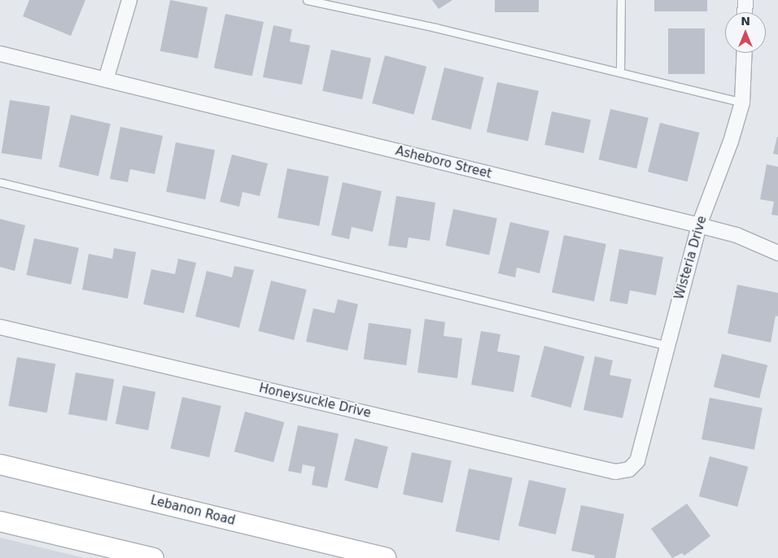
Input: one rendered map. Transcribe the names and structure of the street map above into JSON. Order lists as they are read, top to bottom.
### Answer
{
  "streets": {
    "main road": ["Lebanon Road"],
    "street": ["Asheboro Street", "Wisteria Drive", "Honeysuckle Drive"]
  },
  "crossings": [
    ["Asheboro Street", "Wisteria Drive"],
    ["Wisteria Drive", "Honeysuckle Drive"]
  ],
  "north": "top"
}
